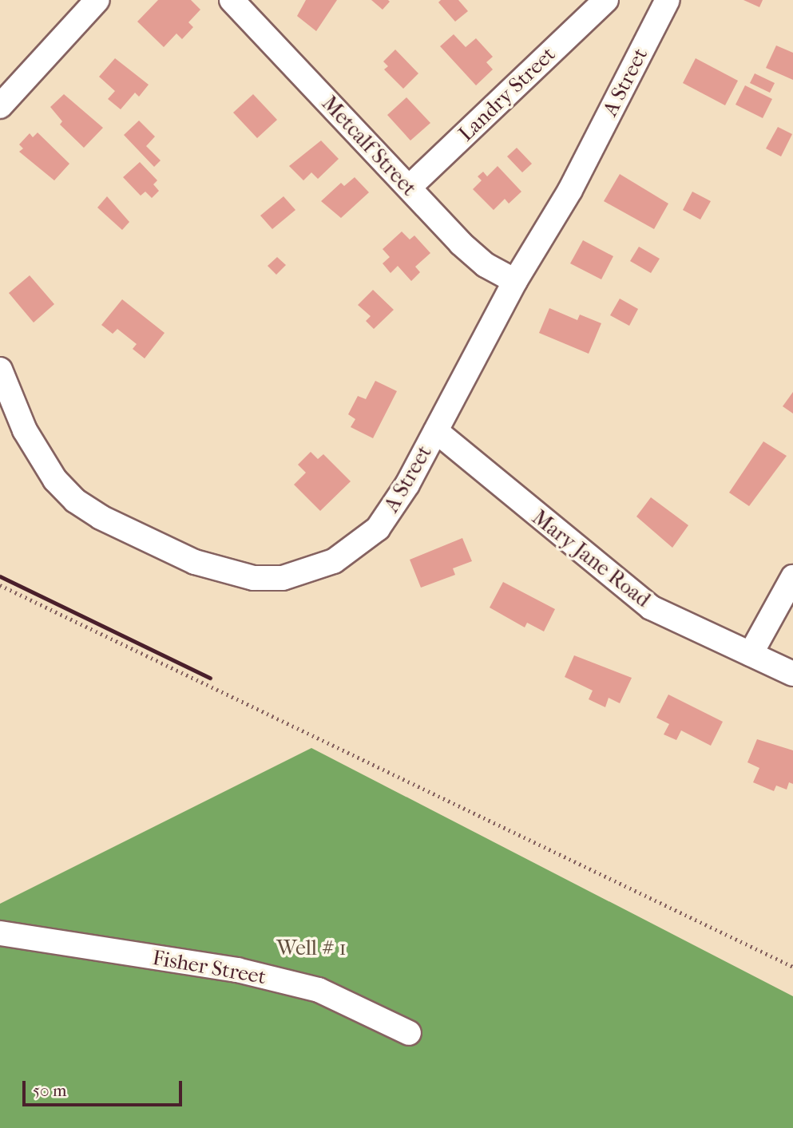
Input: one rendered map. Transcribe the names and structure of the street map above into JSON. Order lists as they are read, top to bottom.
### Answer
{
  "streets": {
    "street": [
      "A Street",
      "Landry Street",
      "Metcalf Street",
      "Mary Jane Road",
      "Fisher Street"
    ]
  },
  "crossings": [
    ["A Street", "Metcalf Street"],
    ["A Street", "Mary Jane Road"],
    ["Landry Street", "Metcalf Street"]
  ],
  "parks": ["Well # 1"],
  "scale_bar": "50 m"
}
